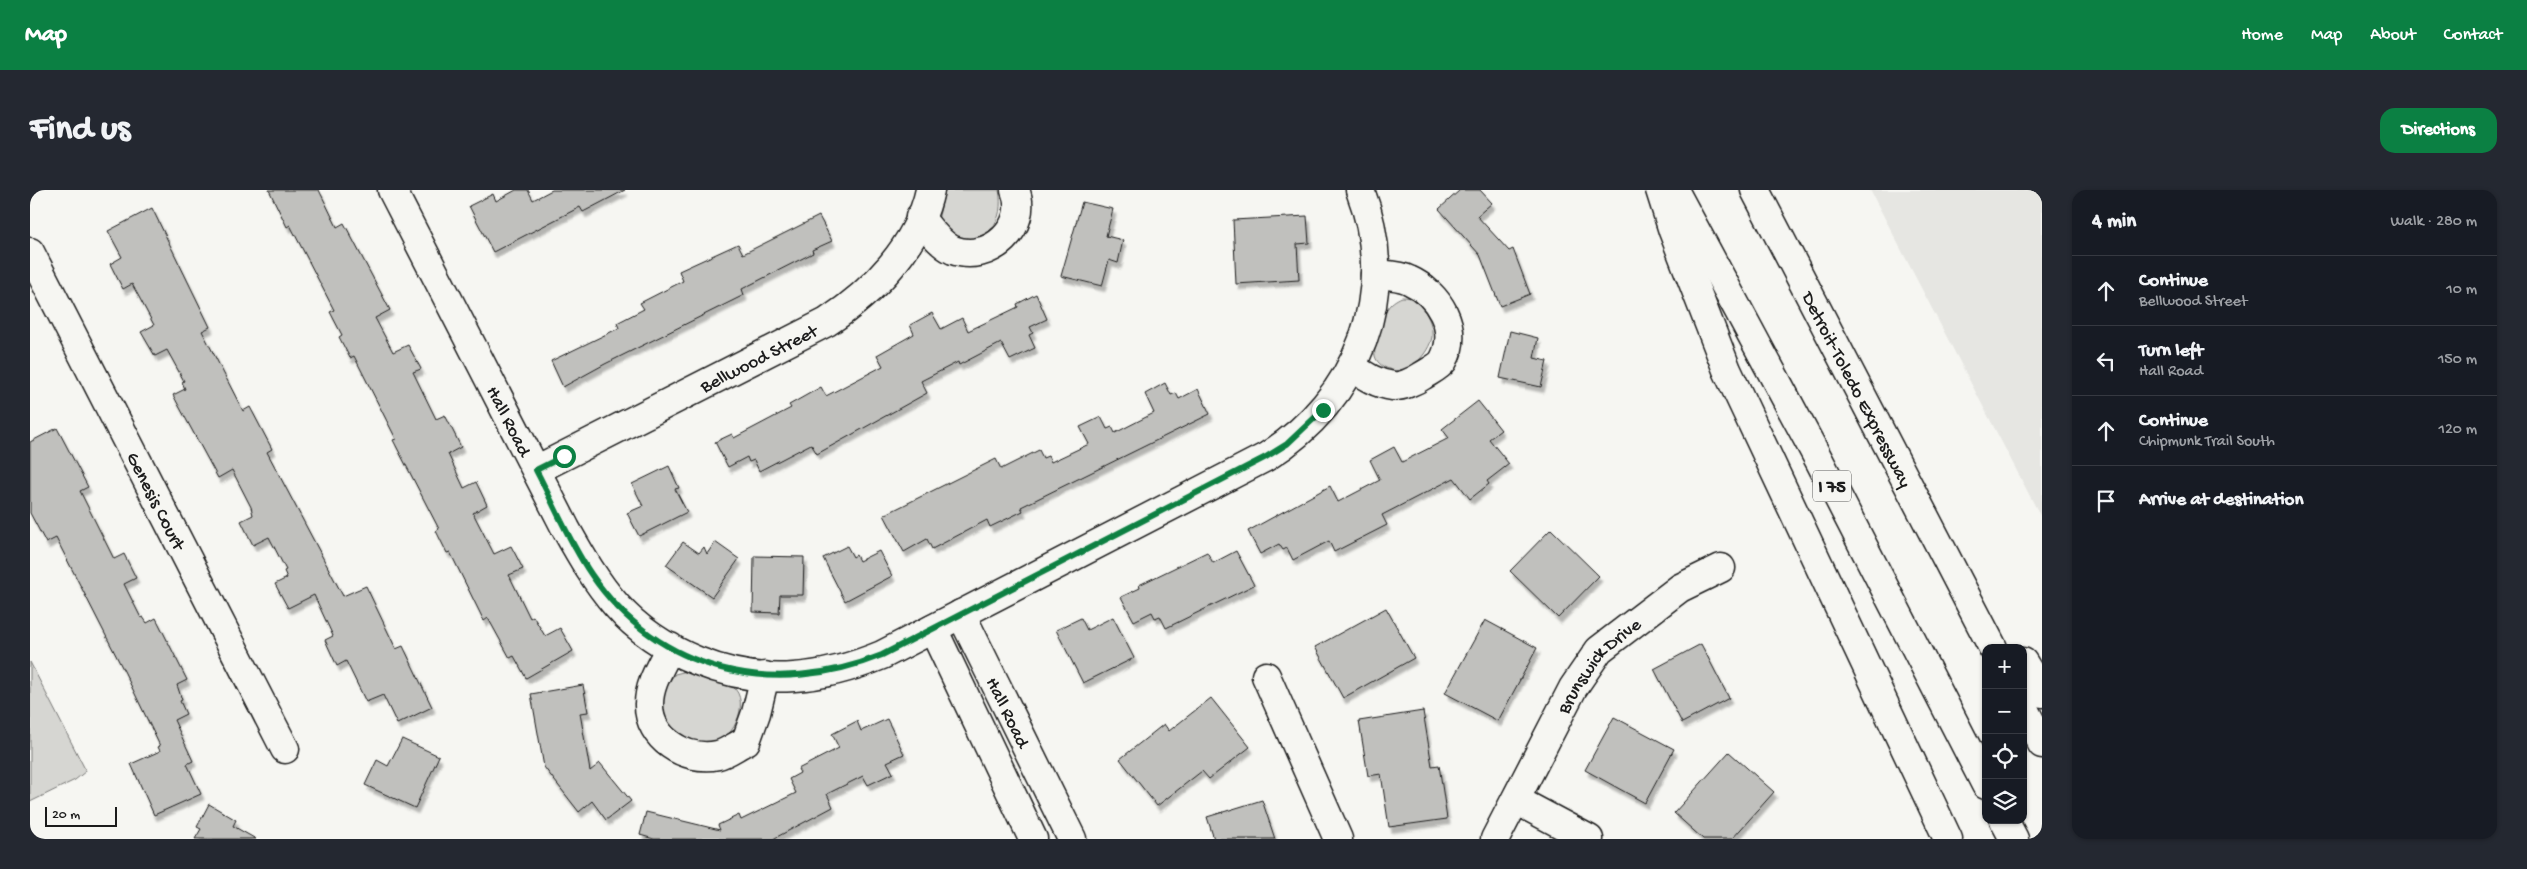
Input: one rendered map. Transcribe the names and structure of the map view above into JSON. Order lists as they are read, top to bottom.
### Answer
{
  "streets": {
    "main road": [
      "Bellwood Street",
      "Detroit-Toledo Expressway",
      "Hall Road",
      "I 75",
      "Genesis Court",
      "Brunswick Drive"
    ]
  },
  "crossings": [
    ["Bellwood Street", "Hall Road"]
  ],
  "scale_bar": "20 m",
  "page": {
    "header": "Map",
    "nav": [
      "Home",
      "Map",
      "About",
      "Contact"
    ],
    "buttons": "Directions",
    "title": "Find us",
    "heading": ["4 min", "Walk · 280 m"],
    "list": [
      ["Continue", "Bellwood Street", "10 m"],
      ["Turn left", "Hall Road", "150 m"],
      ["Continue", "Chipmunk Trail South", "120 m"],
      "Arrive at destination"
    ],
    "map_buttons": ["+", "−"],
    "scale": "20 m"
  }
}
